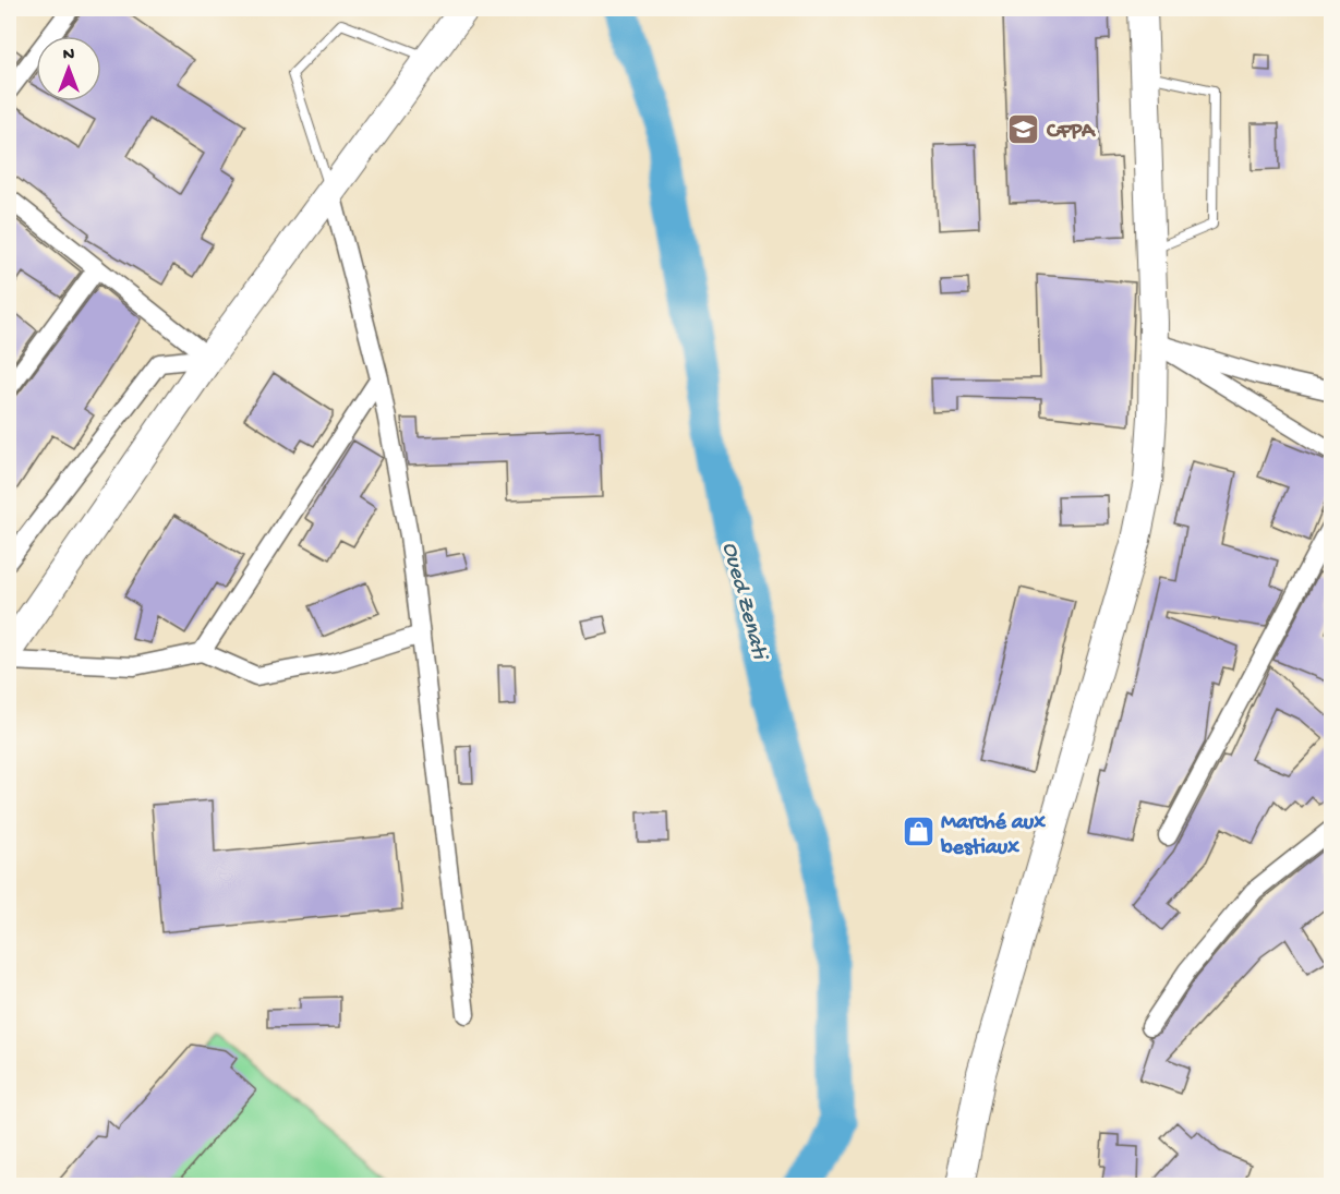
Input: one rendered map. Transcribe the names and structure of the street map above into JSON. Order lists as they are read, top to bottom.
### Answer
{
  "water": ["Oued Zenati"],
  "places": {
    "school or university": ["CFPA"],
    "shop": ["Marché aux bestiaux"]
  },
  "north": "top"
}
